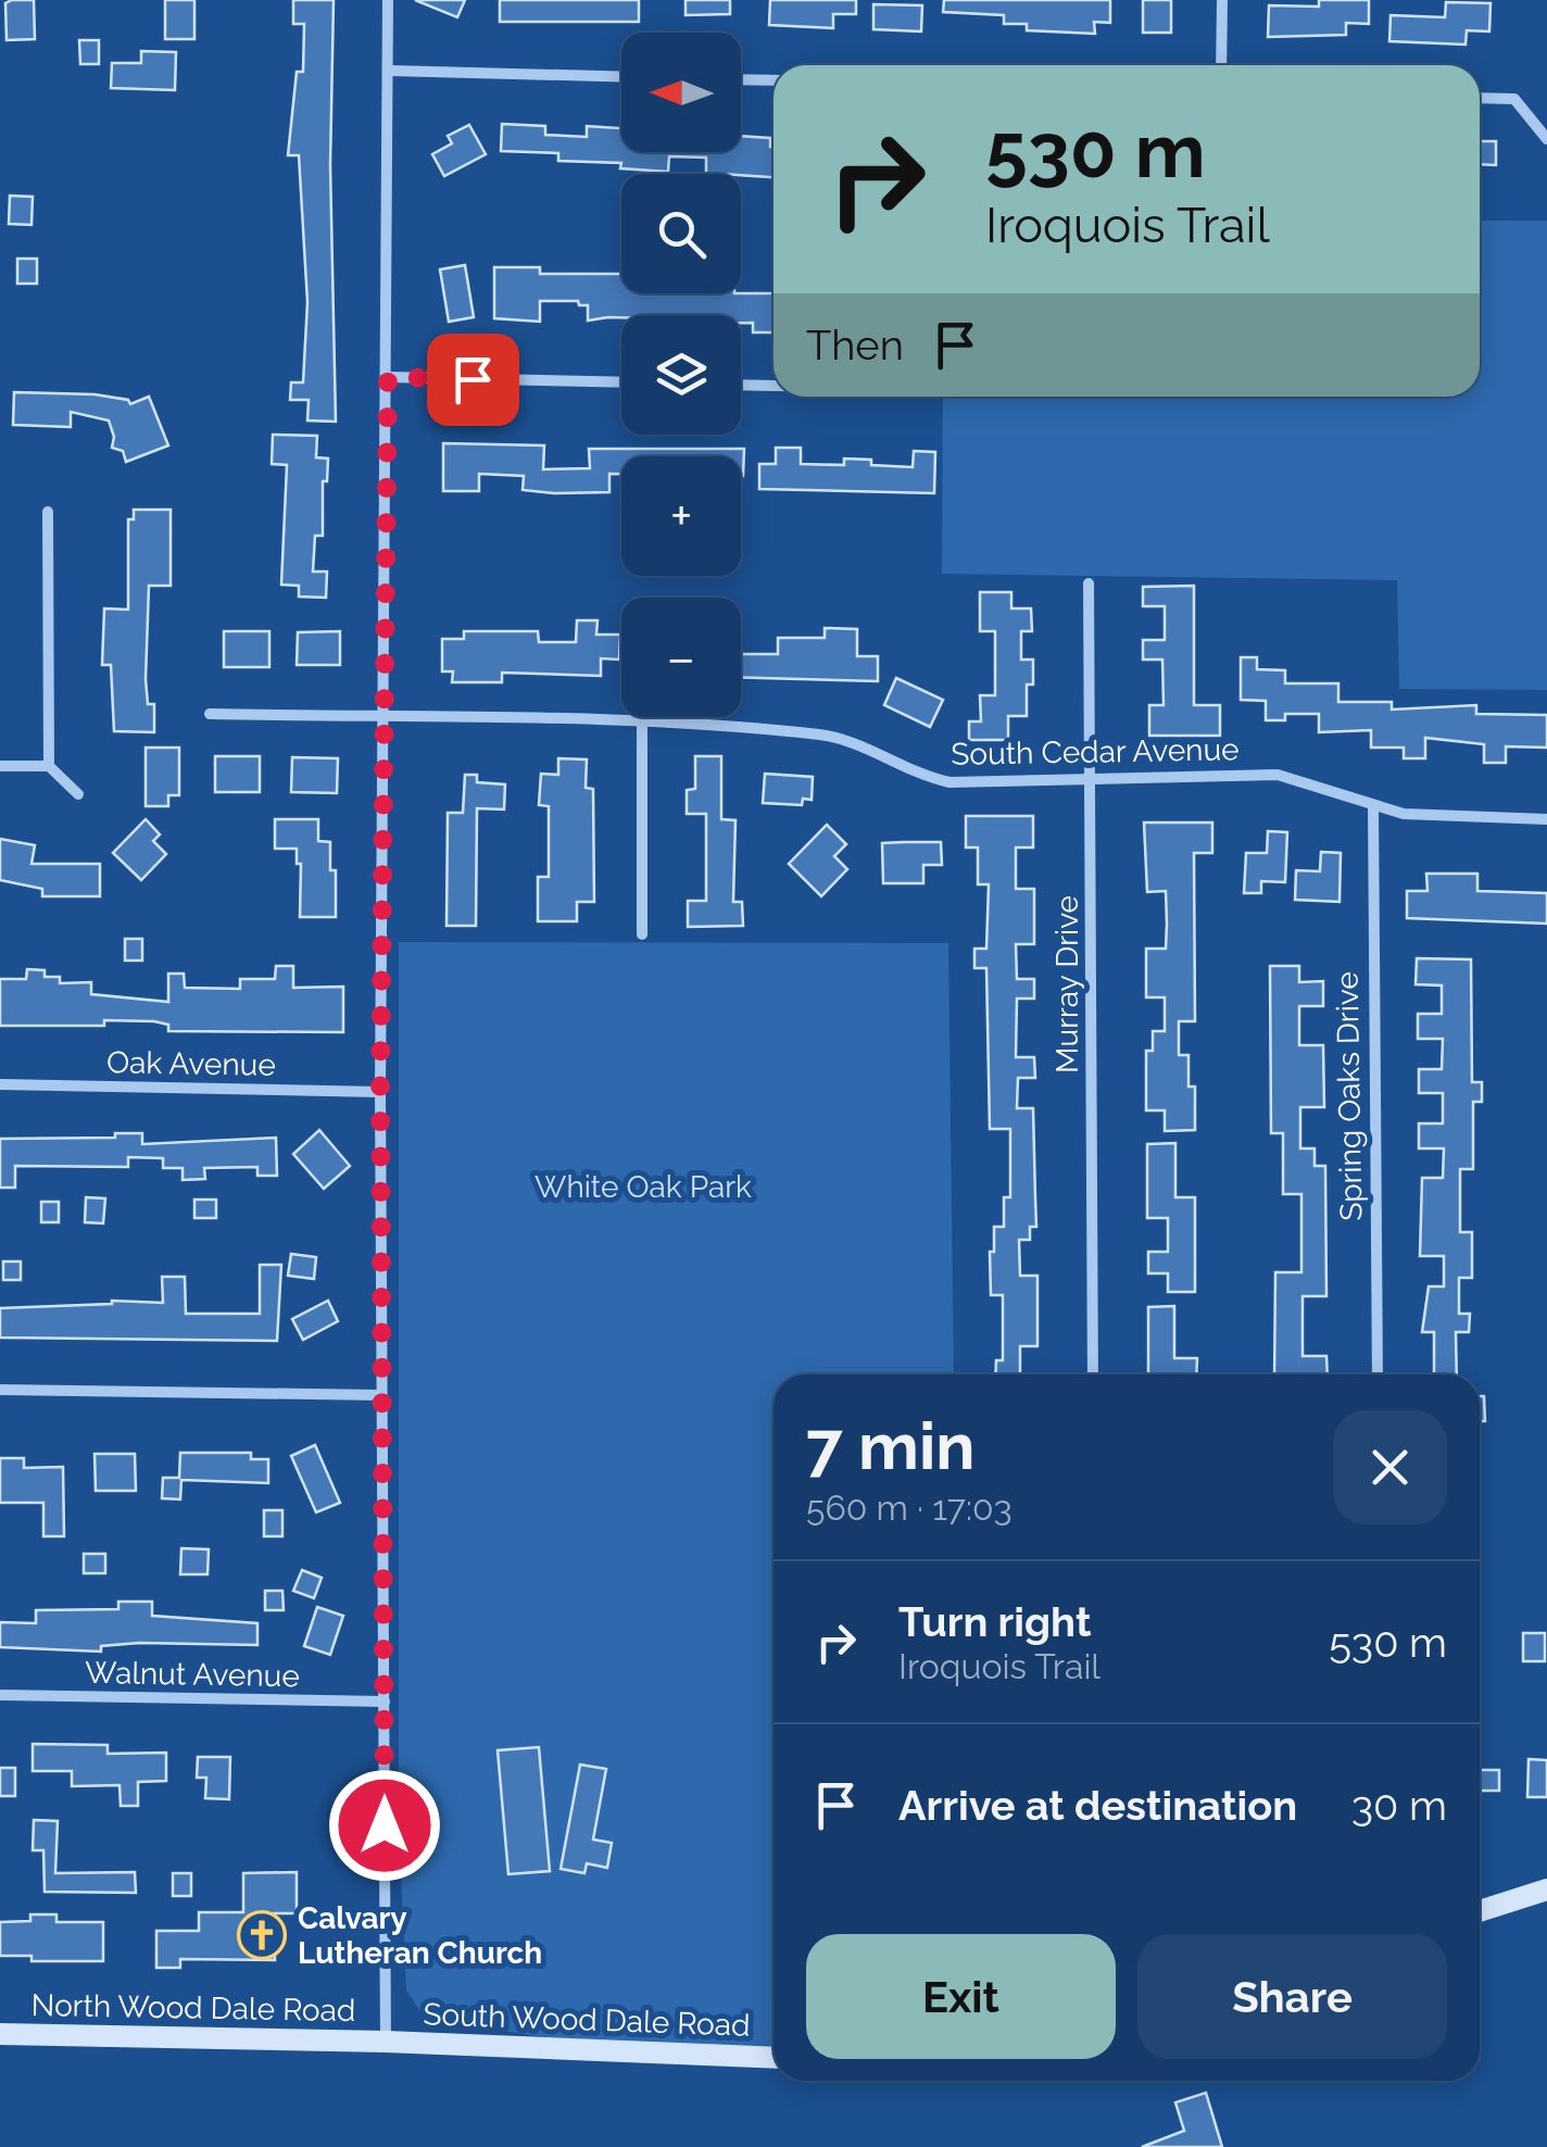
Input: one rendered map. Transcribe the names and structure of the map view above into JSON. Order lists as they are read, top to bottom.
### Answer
{
  "streets": {
    "main road": ["North Wood Dale Road", "South Wood Dale Road"],
    "street": [
      "South Cedar Avenue",
      "Murray Drive",
      "Oak Avenue",
      "Spring Oaks Drive",
      "Walnut Avenue"
    ]
  },
  "crossings": [
    ["South Cedar Avenue", "Murray Drive"],
    ["South Cedar Avenue", "Spring Oaks Drive"],
    ["North Wood Dale Road", "South Wood Dale Road"]
  ],
  "parks": ["White Oak Park"],
  "places": {
    "church": ["Calvary Lutheran Church"]
  },
  "north": "left",
  "page": {
    "map_buttons": ["+", "−"],
    "turn": ["530 m", "Iroquois Trail"],
    "then": "Then",
    "heading": ["7 min", "560 m · 17:03"],
    "list": [
      {
        "name": "Turn right",
        "note": "Iroquois Trail",
        "value": "530 m"
      },
      {
        "name": "Arrive at destination",
        "value": "30 m"
      }
    ],
    "buttons": ["Exit", "Share"]
  }
}
